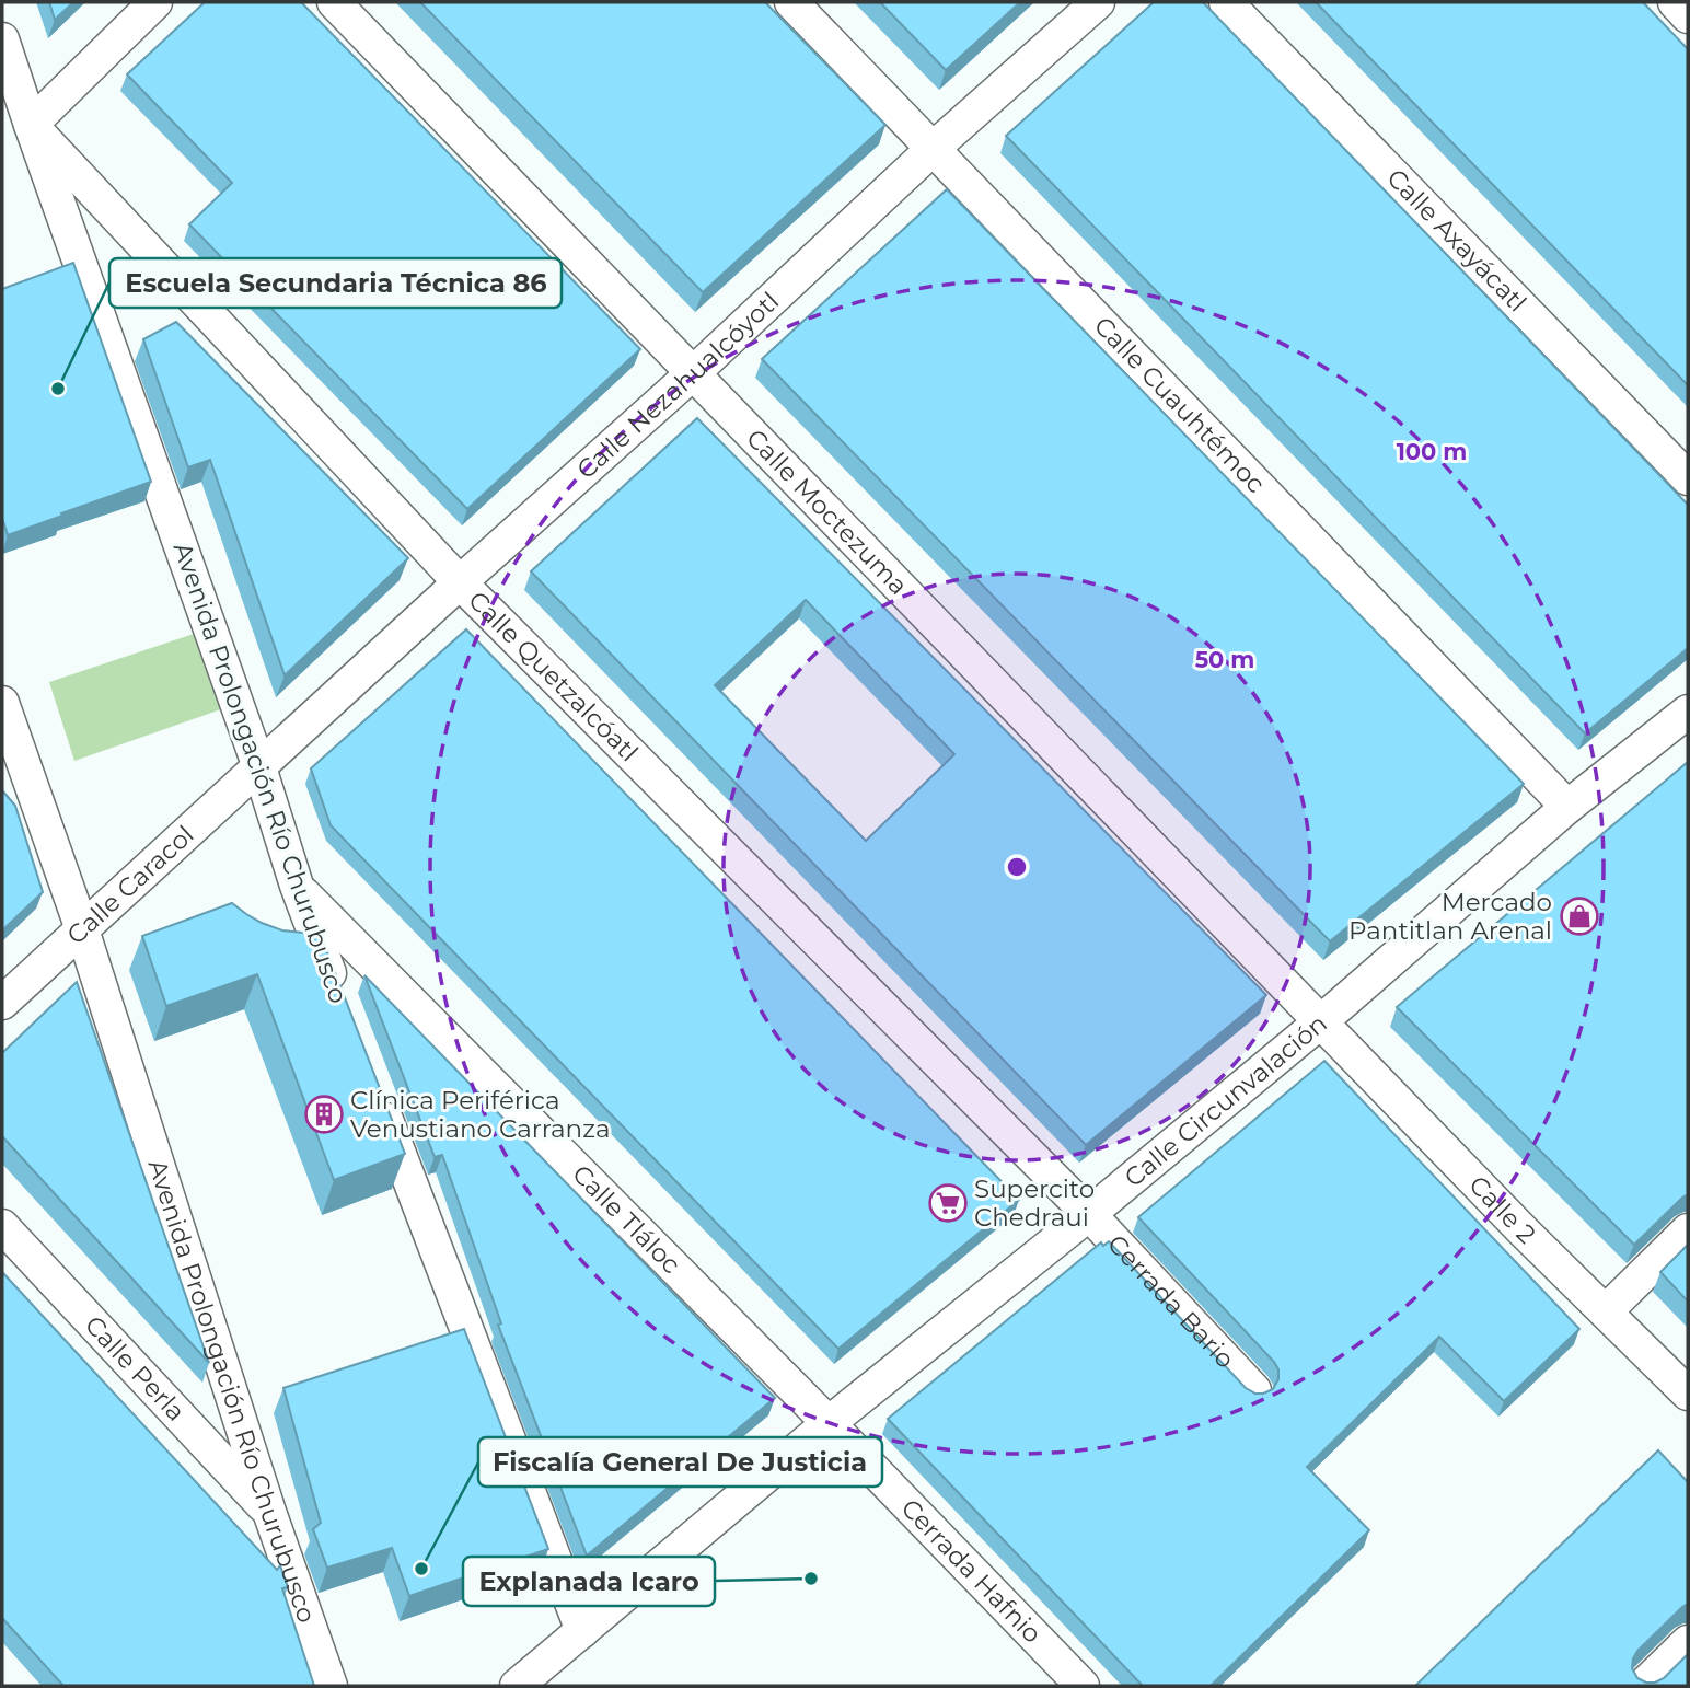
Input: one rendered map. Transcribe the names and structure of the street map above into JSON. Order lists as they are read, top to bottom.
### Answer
{
  "streets": {
    "street": [
      "Calle Axayácatl",
      "Calle Nezahualcóyotl",
      "Calle Cuauhtémoc",
      "Calle Moctezuma",
      "Calle Quetzalcóatl",
      "Avenida Prolongación Río Churubusco",
      "Calle Caracol",
      "Calle Circunvalación",
      "Calle 2",
      "Calle Tláloc",
      "Cerrada Bario",
      "Calle Perla",
      "Cerrada Hafnio"
    ]
  },
  "crossings": [
    ["Calle Nezahualcóyotl", "Calle Cuauhtémoc"],
    ["Calle Nezahualcóyotl", "Calle Moctezuma"],
    ["Calle Nezahualcóyotl", "Calle Quetzalcóatl"],
    ["Calle Nezahualcóyotl", "Avenida Prolongación Río Churubusco"],
    ["Calle Nezahualcóyotl", "Calle Caracol"],
    ["Calle Cuauhtémoc", "Calle Circunvalación"],
    ["Calle Moctezuma", "Calle Circunvalación"],
    ["Calle Moctezuma", "Calle 2"],
    ["Calle Quetzalcóatl", "Avenida Prolongación Río Churubusco"],
    ["Calle Quetzalcóatl", "Calle Circunvalación"],
    ["Calle Quetzalcóatl", "Cerrada Bario"],
    ["Avenida Prolongación Río Churubusco", "Calle Caracol"],
    ["Avenida Prolongación Río Churubusco", "Calle Tláloc"],
    ["Avenida Prolongación Río Churubusco", "Calle Perla"],
    ["Calle Circunvalación", "Calle 2"],
    ["Calle Circunvalación", "Calle Tláloc"],
    ["Calle Circunvalación", "Cerrada Bario"],
    ["Calle Circunvalación", "Cerrada Hafnio"],
    ["Calle Tláloc", "Cerrada Hafnio"]
  ],
  "places": {
    "other": ["Escuela Secundaria Técnica 86", "Fiscalía General De Justicia", "Explanada Icaro"],
    "shop": ["Mercado Pantitlan Arenal"],
    "building": ["Clínica Periférica Venustiano Carranza"],
    "supermarket": ["Supercito Chedraui"]
  },
  "rings": ["100 m", "50 m"]
}
